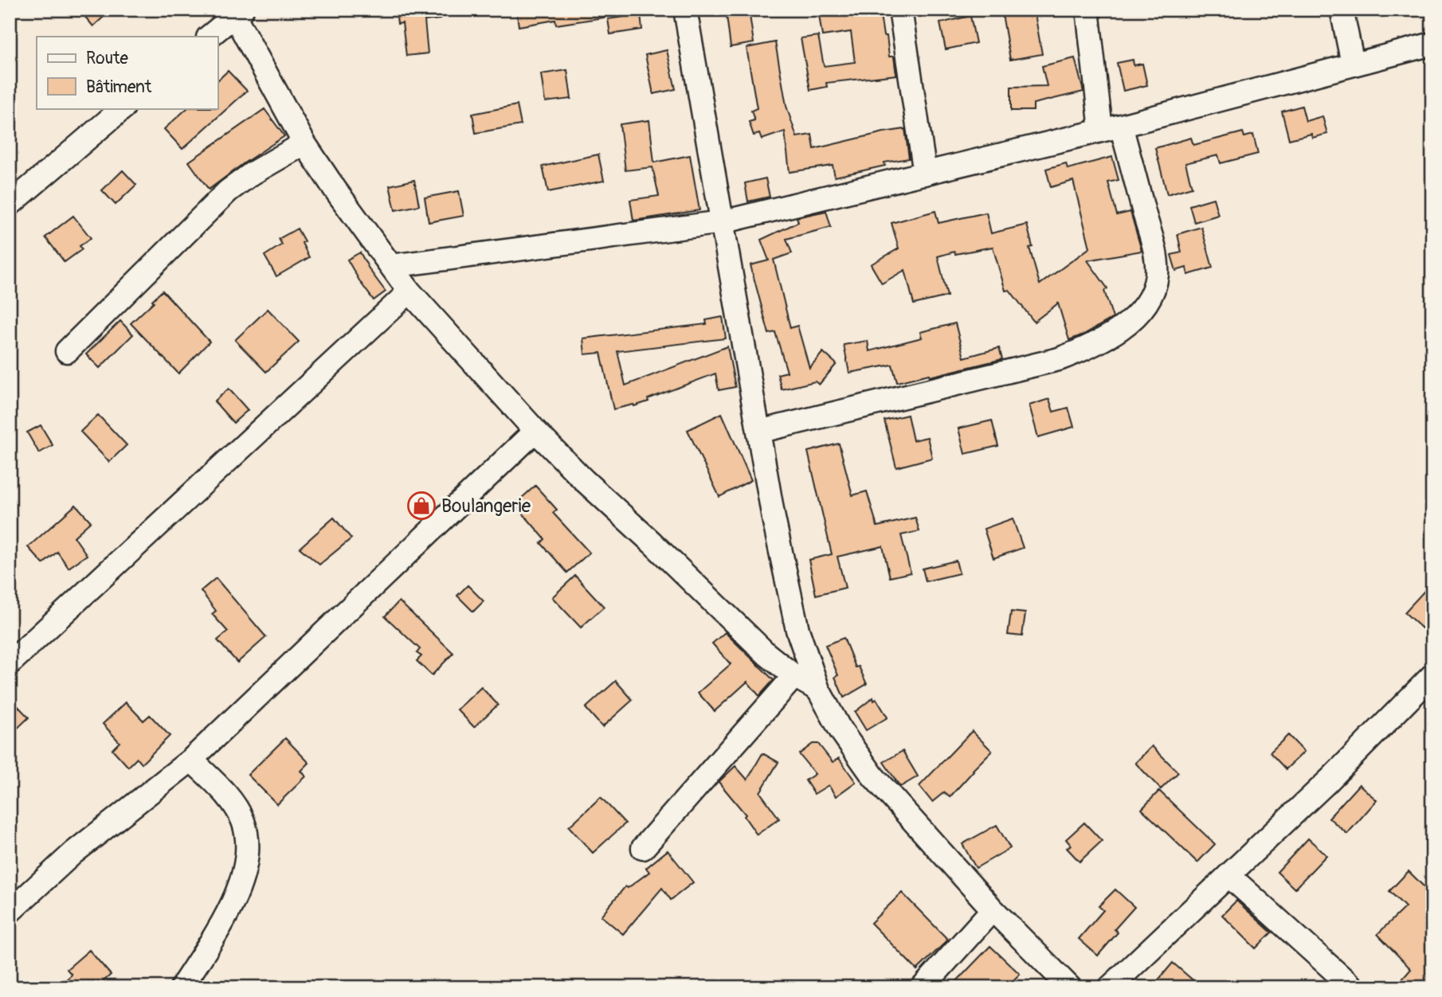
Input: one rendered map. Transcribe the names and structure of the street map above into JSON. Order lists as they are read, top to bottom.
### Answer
{
  "places": {
    "shop": ["Boulangerie"]
  },
  "legend": ["Route", "Bâtiment"]
}
